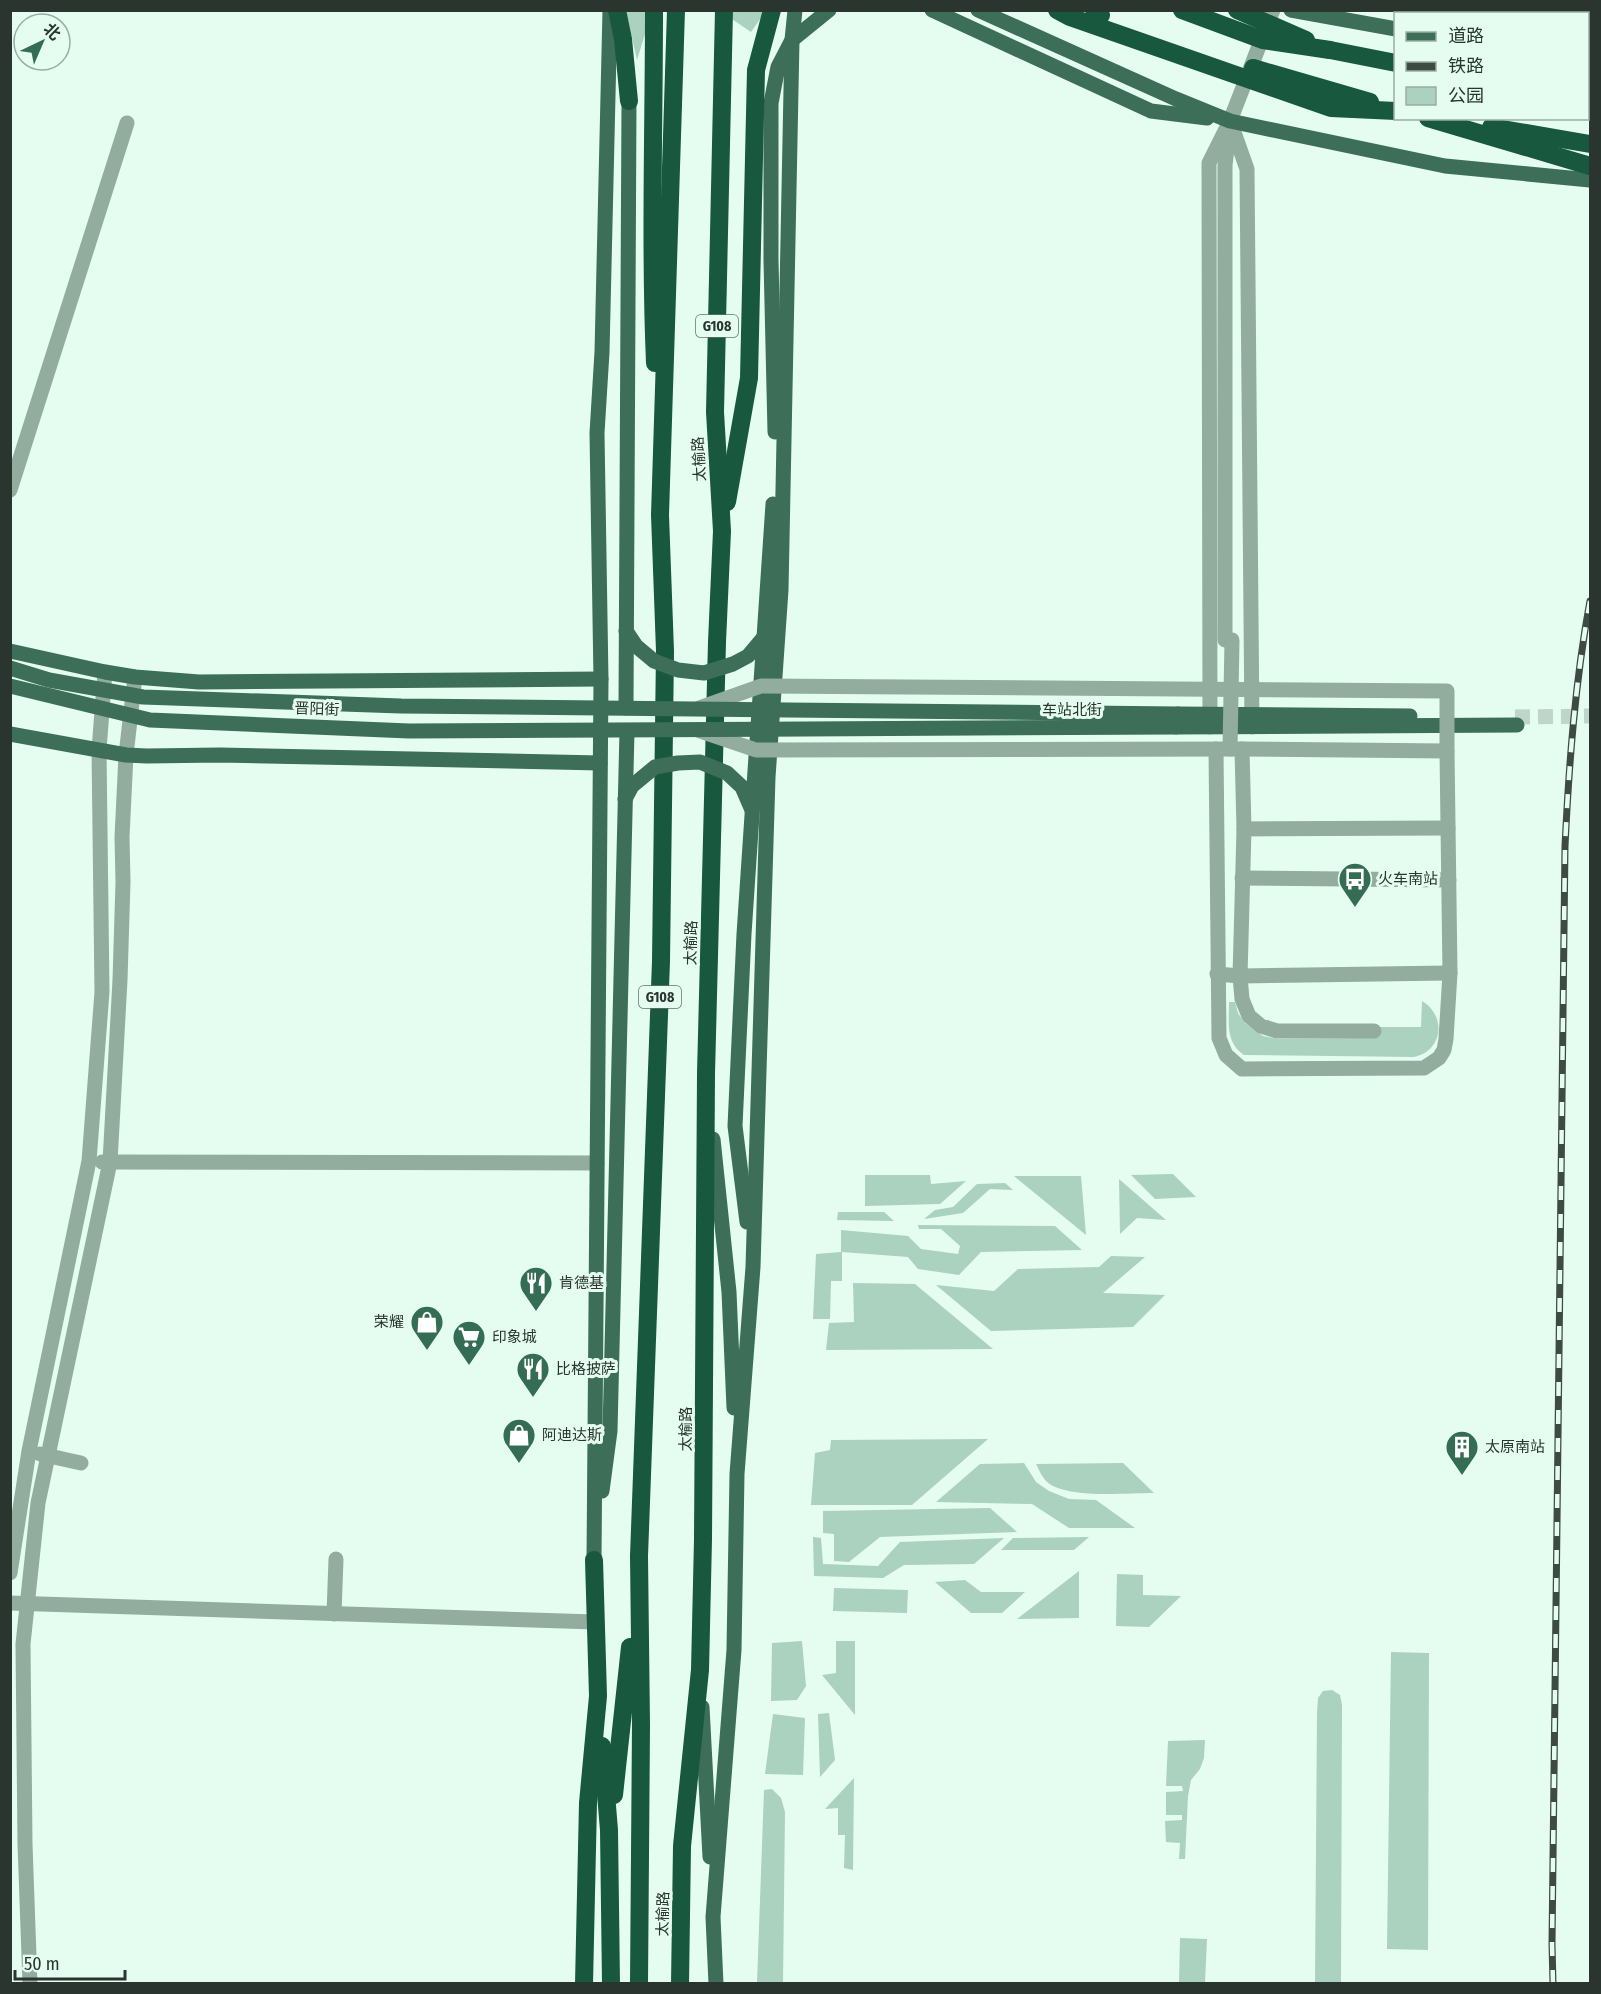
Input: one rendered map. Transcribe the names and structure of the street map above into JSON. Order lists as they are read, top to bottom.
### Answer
{
  "streets": {
    "highway": ["G108", "太榆路"],
    "main road": ["晋阳街", "车站北街"]
  },
  "crossings": [
    ["晋阳街", "车站北街"]
  ],
  "places": {
    "bus stop": ["火车南站"],
    "restaurant": ["肯德基", "比格披萨"],
    "shop": ["荣耀", "阿迪达斯"],
    "supermarket": ["印象城"],
    "building": ["太原南站"]
  },
  "legend": ["道路", "铁路", "公园"],
  "scale_bar": "50 m",
  "north": "top right"
}
